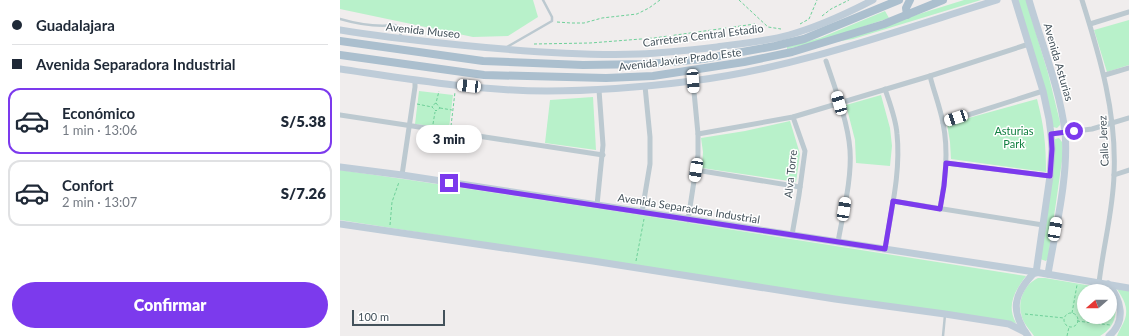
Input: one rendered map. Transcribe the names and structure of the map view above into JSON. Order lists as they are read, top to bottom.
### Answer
{
  "streets": {
    "main road": ["Avenida Javier Prado Este"],
    "street": [
      "Avenida Museo",
      "Carretera Central Estadio",
      "Avenida Asturias",
      "Calle Jerez",
      "Alva Torre",
      "Avenida Separadora Industrial"
    ]
  },
  "crossings": [
    ["Avenida Museo", "Carretera Central Estadio"],
    ["Avenida Asturias", "Avenida Separadora Industrial"],
    ["Calle Jerez", "Avenida Separadora Industrial"],
    ["Alva Torre", "Avenida Separadora Industrial"]
  ],
  "parks": ["Asturias Park"],
  "scale_bar": "100 m",
  "north": "left",
  "page": {
    "banner": ["Guadalajara", "Avenida Separadora Industrial"],
    "list": [
      {
        "name": "Económico",
        "note": "1 min · 13:06",
        "value": "S/5.38"
      },
      {
        "name": "Confort",
        "note": "2 min · 13:07",
        "value": "S/7.26"
      }
    ],
    "bubble": "3 min",
    "buttons": "Confirmar",
    "scale": "100 m"
  }
}
